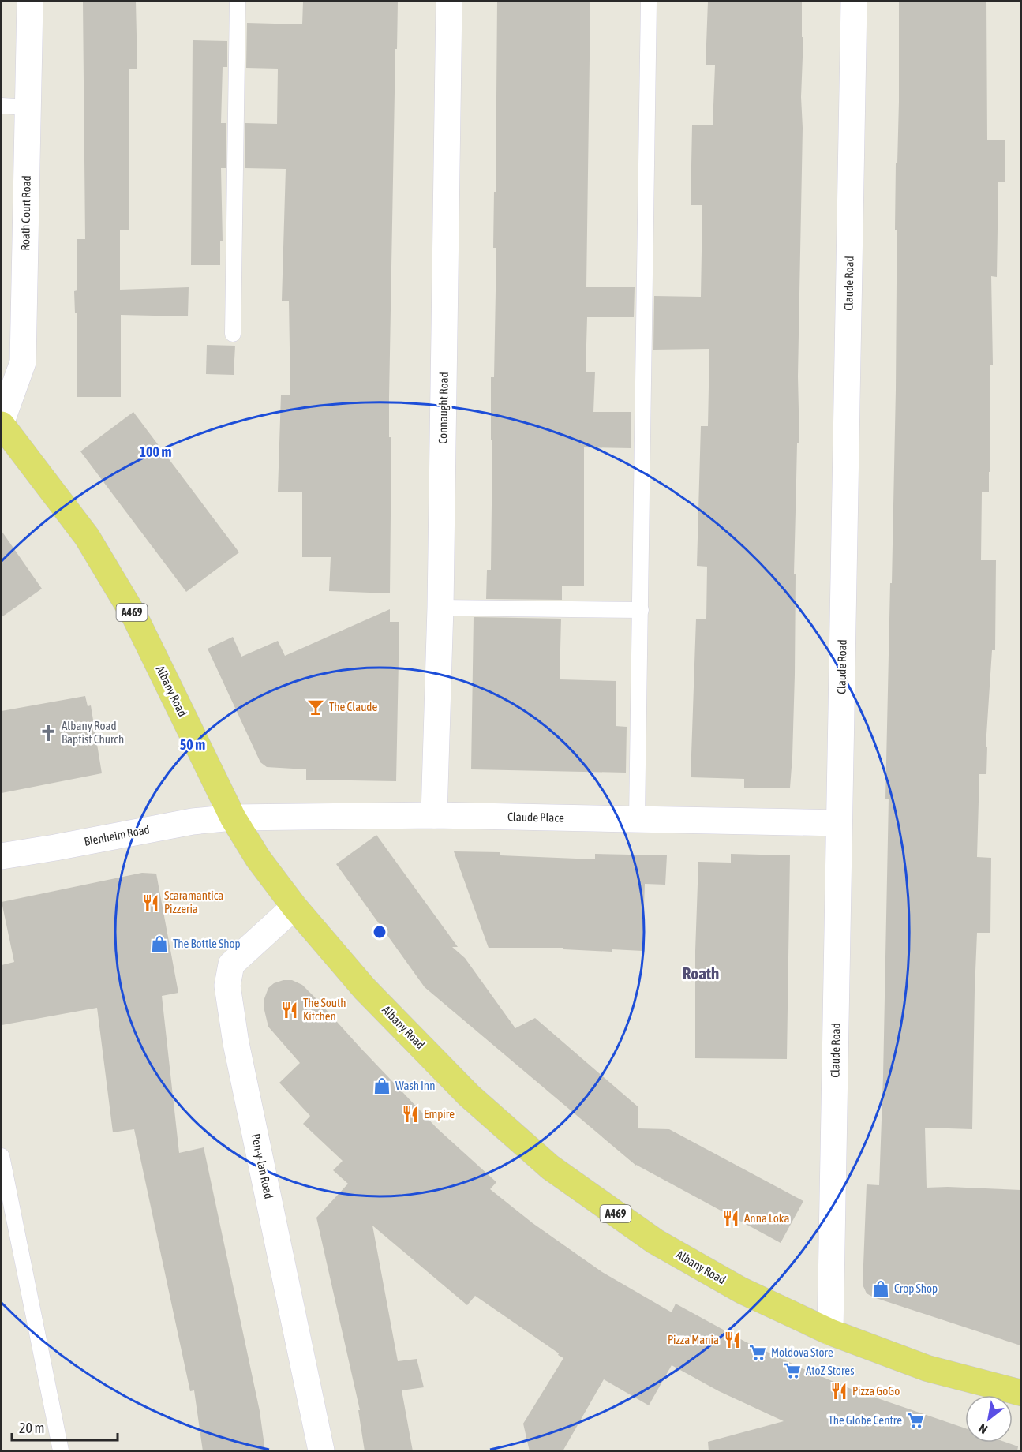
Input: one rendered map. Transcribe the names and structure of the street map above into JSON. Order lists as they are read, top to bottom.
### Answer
{
  "streets": {
    "main road": ["A469", "Albany Road"],
    "street": [
      "Roath Court Road",
      "Claude Road",
      "Connaught Road",
      "Claude Place",
      "Blenheim Road",
      "Pen-y-lan Road"
    ]
  },
  "crossings": [
    ["Roath Court Road", "Albany Road"],
    ["Claude Road", "Albany Road"],
    ["Claude Road", "Claude Place"],
    ["Connaught Road", "Claude Place"],
    ["Albany Road", "Claude Place"],
    ["Albany Road", "Blenheim Road"],
    ["Albany Road", "Pen-y-lan Road"],
    ["Claude Place", "Blenheim Road"]
  ],
  "districts": ["Roath"],
  "places": {
    "bar": ["The Claude"],
    "church": ["Albany Road Baptist Church"],
    "restaurant": [
      "Scaramantica Pizzeria",
      "The South Kitchen",
      "Empire",
      "Anna Loka",
      "Pizza Mania",
      "Pizza GoGo"
    ],
    "shop": ["The Bottle Shop", "Wash Inn", "Crop Shop"],
    "supermarket": ["Moldova Store", "AtoZ Stores", "The Globe Centre"]
  },
  "scale_bar": "20 m",
  "north": "bottom left",
  "rings": ["100 m", "50 m"]
}
